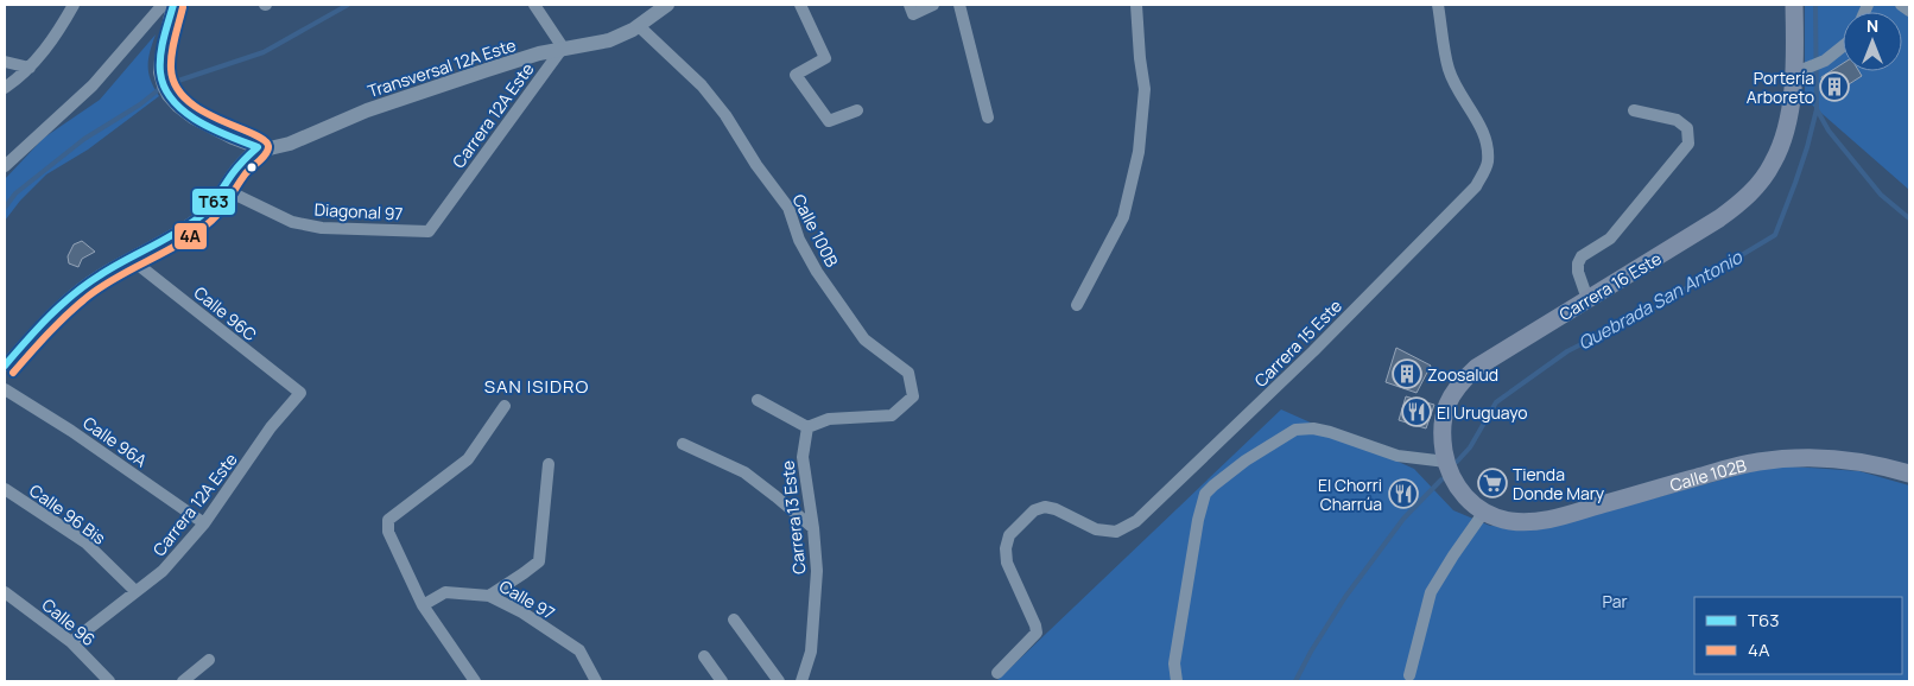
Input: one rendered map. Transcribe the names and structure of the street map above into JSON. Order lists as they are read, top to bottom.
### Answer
{
  "streets": {
    "main road": ["Carrera 16 Este", "Calle 102B"],
    "street": [
      "Transversal 12A Este",
      "Carrera 12A Este",
      "Diagonal 97",
      "Calle 100B",
      "Calle 96C",
      "Carrera 15 Este",
      "Calle 96A",
      "Calle 96 Bis",
      "Carrera 13 Este",
      "Calle 97",
      "Calle 96"
    ]
  },
  "crossings": [
    ["Transversal 12A Este", "Carrera 12A Este"],
    ["Transversal 12A Este", "Calle 100B"],
    ["Carrera 12A Este", "Diagonal 97"],
    ["Carrera 12A Este", "Calle 96C"],
    ["Carrera 12A Este", "Calle 96A"],
    ["Carrera 12A Este", "Calle 96 Bis"],
    ["Carrera 12A Este", "Calle 96"],
    ["Calle 100B", "Carrera 13 Este"],
    ["Carrera 16 Este", "Calle 102B"]
  ],
  "districts": ["SAN ISIDRO"],
  "water": ["Quebrada San Antonio"],
  "parks": ["Par"],
  "places": {
    "building": ["Portería Arboreto", "Zoosalud"],
    "restaurant": ["El Uruguayo", "El Chorri Charrúa"],
    "supermarket": ["Tienda Donde Mary"]
  },
  "lines": ["transit line T63", "transit line 4A"],
  "legend": ["T63", "4A"],
  "north": "top"
}
